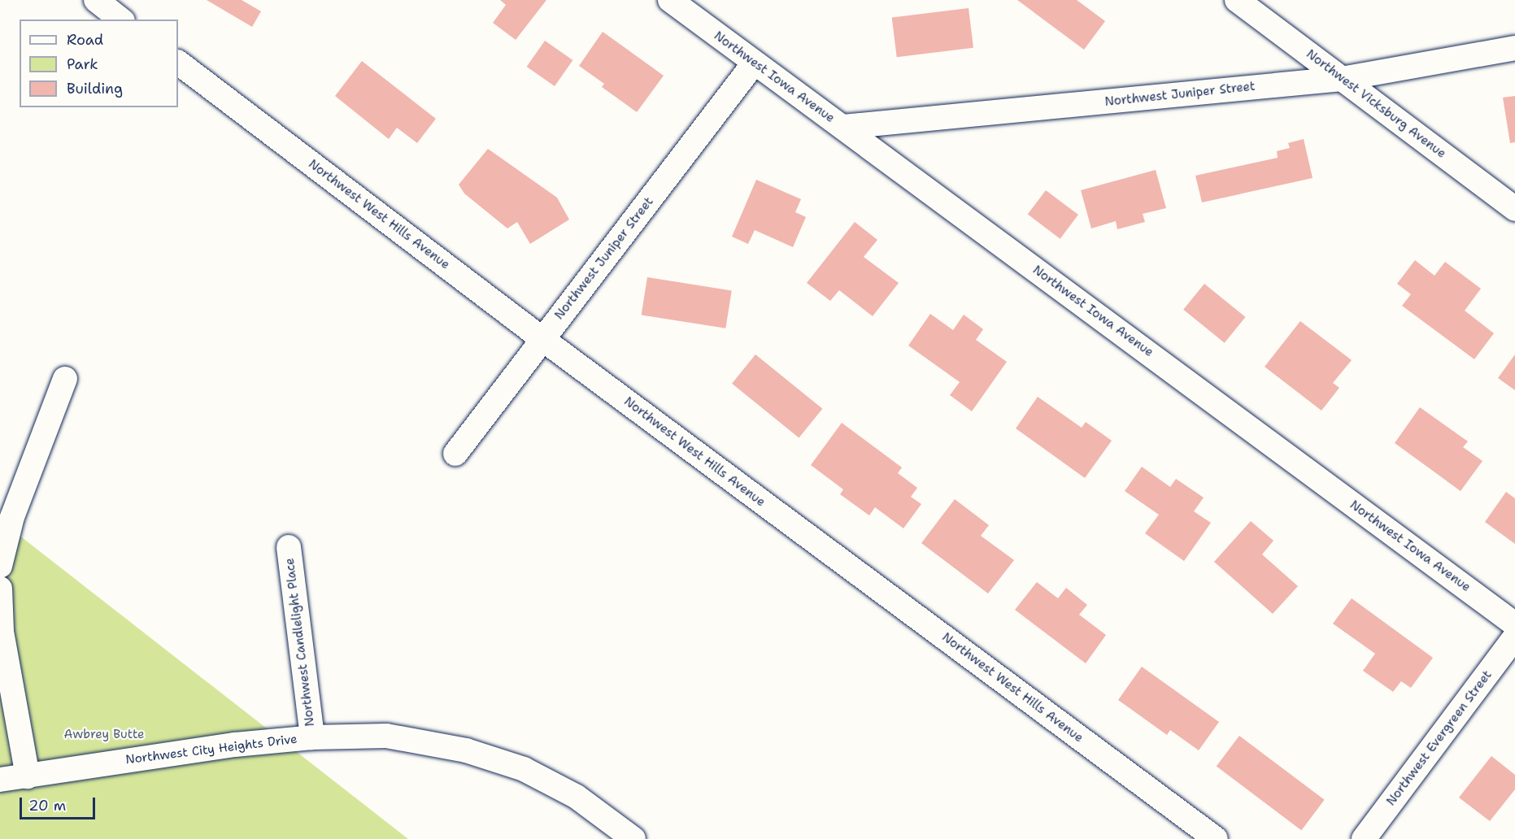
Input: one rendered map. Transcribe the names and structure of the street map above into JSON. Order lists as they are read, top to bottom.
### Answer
{
  "streets": {
    "street": [
      "Northwest Iowa Avenue",
      "Northwest Juniper Street",
      "Northwest Vicksburg Avenue",
      "Northwest West Hills Avenue",
      "Northwest Candlelight Place",
      "Northwest Evergreen Street",
      "Northwest City Heights Drive"
    ]
  },
  "crossings": [
    ["Northwest Iowa Avenue", "Northwest Juniper Street"],
    ["Northwest Juniper Street", "Northwest Vicksburg Avenue"],
    ["Northwest Juniper Street", "Northwest West Hills Avenue"],
    ["Northwest Candlelight Place", "Northwest City Heights Drive"]
  ],
  "parks": ["Awbrey Butte"],
  "legend": ["Road", "Park", "Building"],
  "scale_bar": "20 m"
}
